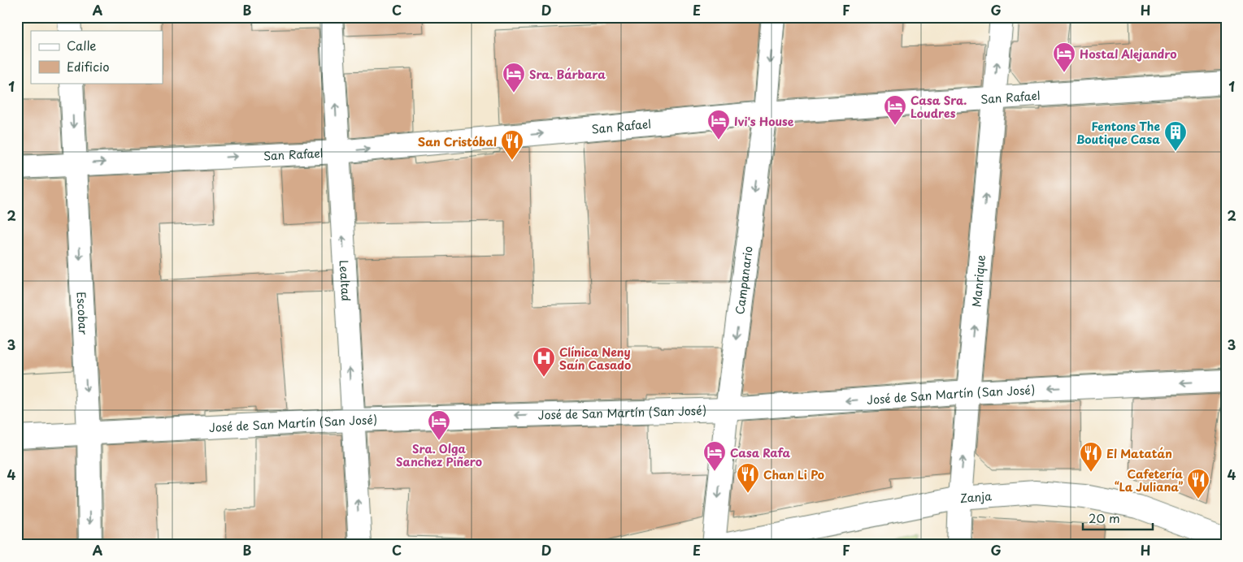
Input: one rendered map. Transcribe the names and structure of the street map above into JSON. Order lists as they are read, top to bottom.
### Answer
{
  "streets": {
    "street": [
      "San Rafael",
      "Lealtad",
      "Campanario",
      "Manrique",
      "Escobar",
      "José de San Martín (San José)",
      "Zanja"
    ]
  },
  "crossings": [
    ["San Rafael", "Lealtad"],
    ["San Rafael", "Campanario"],
    ["San Rafael", "Manrique"],
    ["San Rafael", "Escobar"],
    ["Lealtad", "José de San Martín (San José)"],
    ["Campanario", "José de San Martín (San José)"],
    ["Manrique", "José de San Martín (San José)"],
    ["Manrique", "Zanja"],
    ["Escobar", "José de San Martín (San José)"]
  ],
  "one_way": [
    "San Rafael",
    "Lealtad",
    "Campanario",
    "Manrique",
    "Escobar",
    "José de San Martín (San José)"
  ],
  "places": {
    "hotel": [
      "Hostal Alejandro",
      "Sra. Bárbara",
      "Casa Sra. Loudres",
      "Ivi's House",
      "Sra. Olga Sanchez Piñero",
      "Casa Rafa"
    ],
    "building": ["Fentons The Boutique Casa"],
    "restaurant": [
      "San Cristóbal",
      "El Matatán",
      "Chan Li Po",
      "Cafetería “La Juliana”"
    ],
    "hospital": ["Clínica Neny Saín Casado"]
  },
  "legend": ["Calle", "Edificio"],
  "scale_bar": "20 m",
  "grid": {
    "columns": [
      "A",
      "B",
      "C",
      "D",
      "E",
      "F",
      "G",
      "H"
    ],
    "rows": [
      "1",
      "2",
      "3",
      "4"
    ]
  }
}
